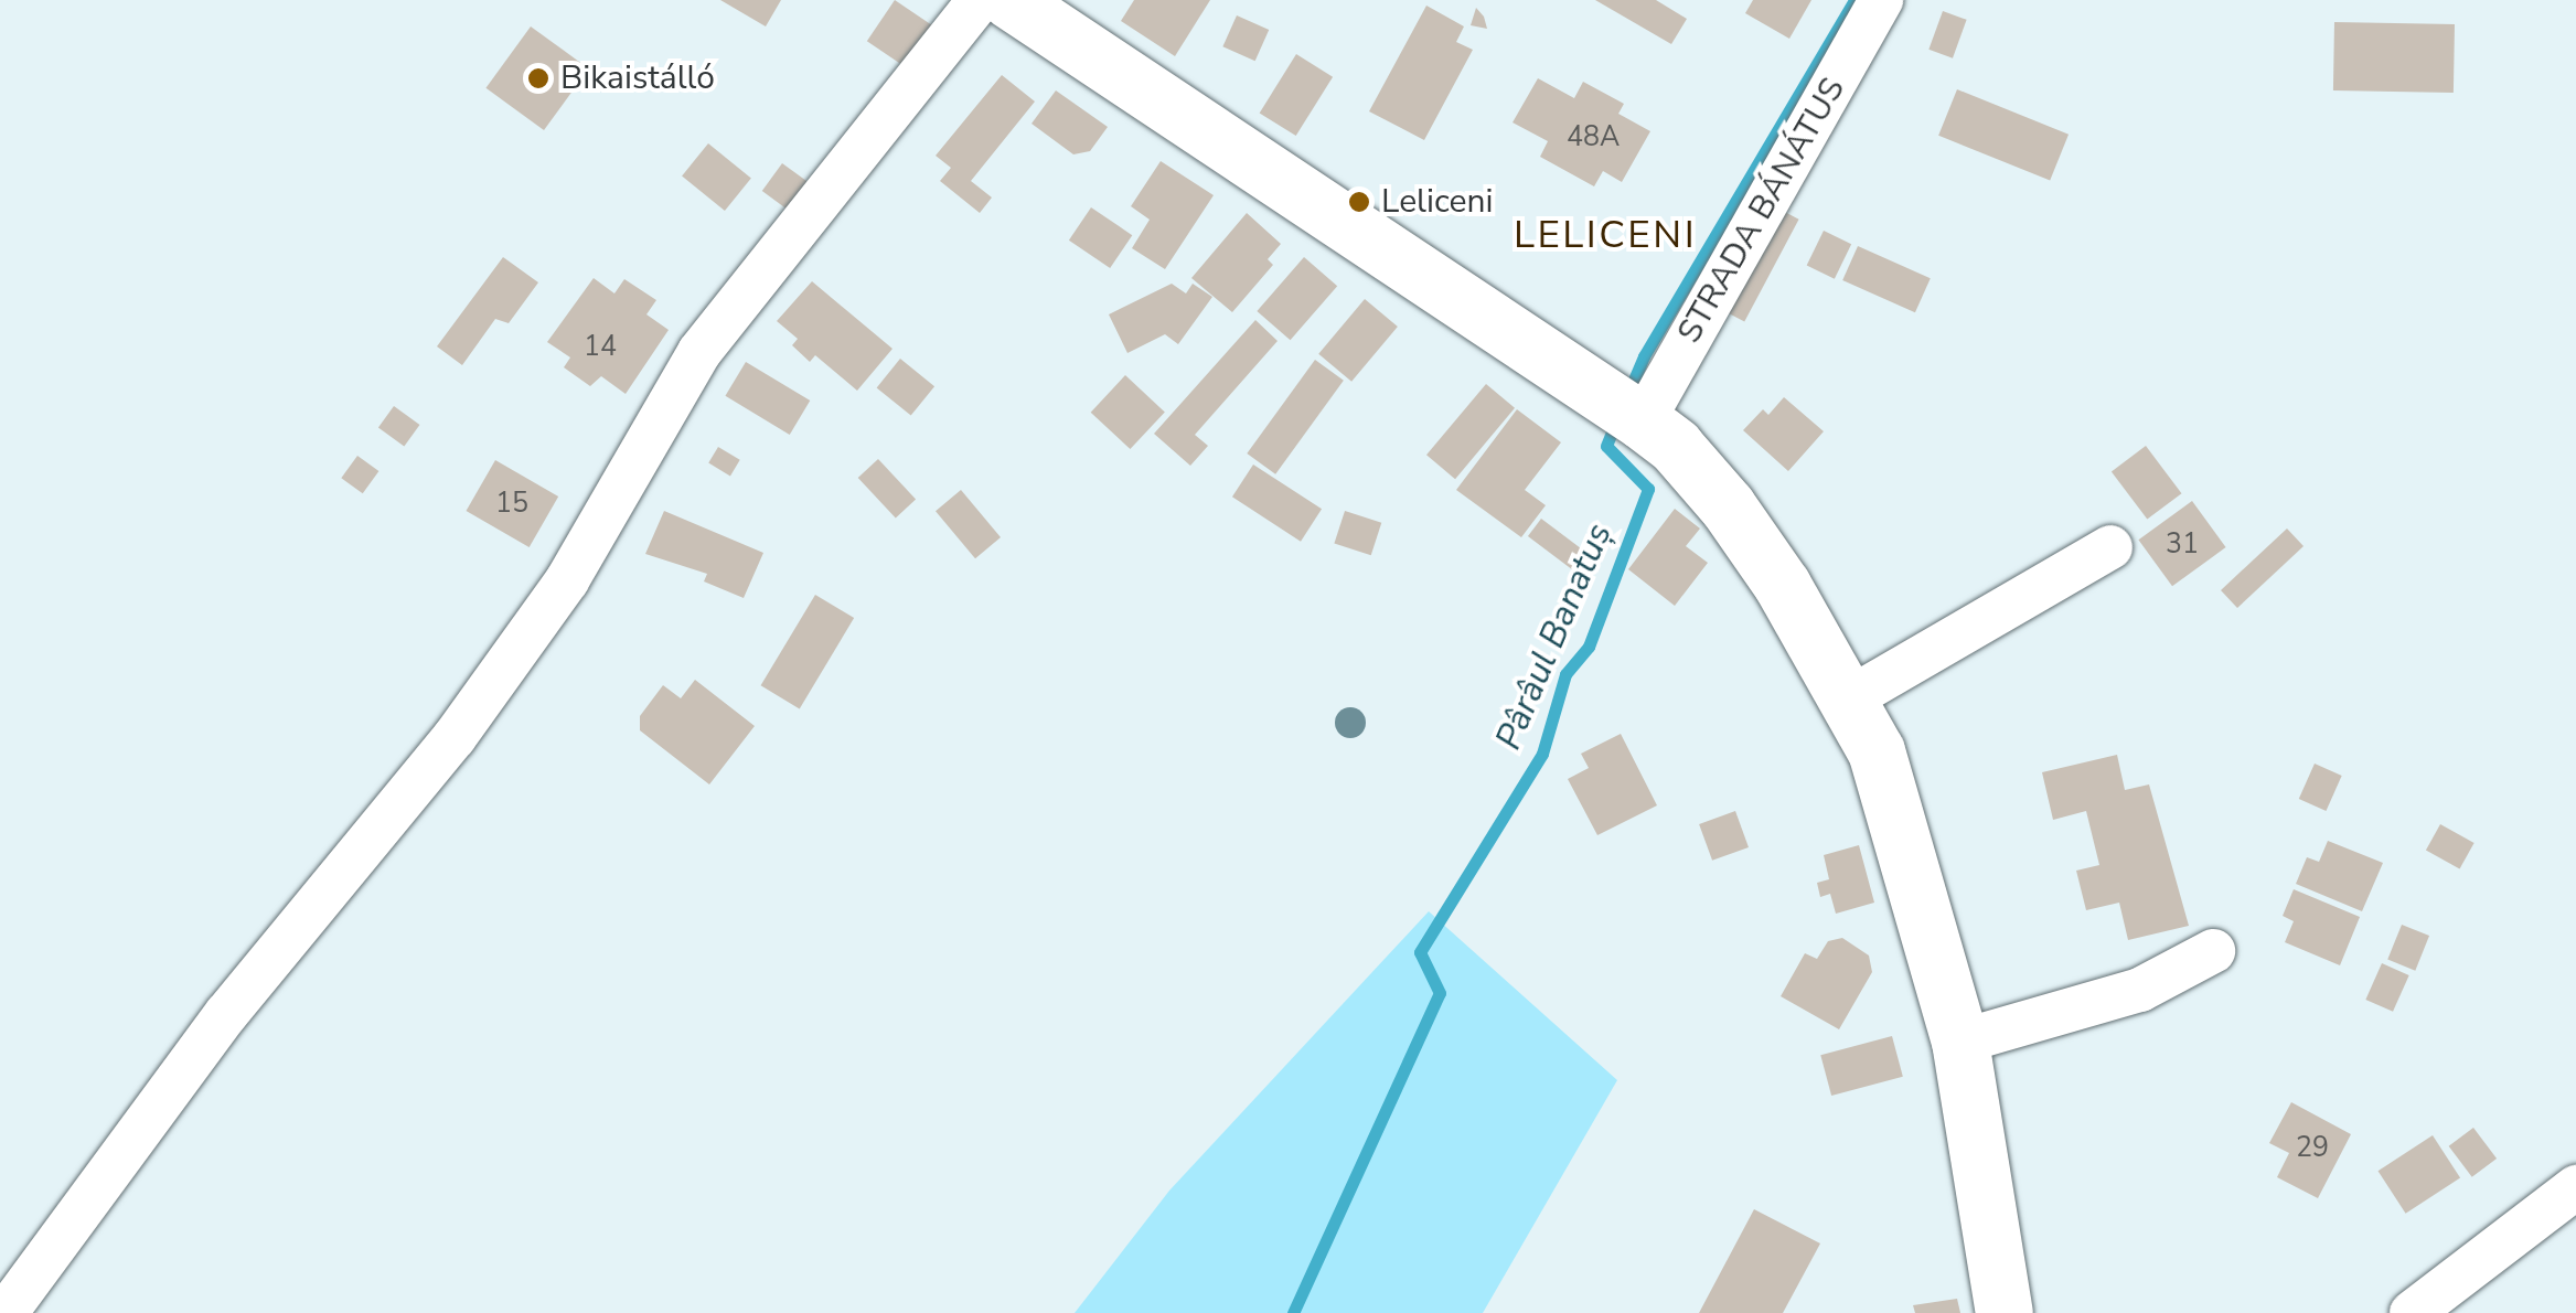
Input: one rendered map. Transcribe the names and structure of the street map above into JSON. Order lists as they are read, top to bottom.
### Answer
{
  "streets": {
    "street": ["STRADA BÁNÁTUS"]
  },
  "districts": ["LELICENI"],
  "water": ["Pârâul Banatuș"],
  "places": ["Bikaistálló", "Leliceni"],
  "house_numbers": [
    "48A",
    "14",
    "15",
    "31",
    "29"
  ]
}
